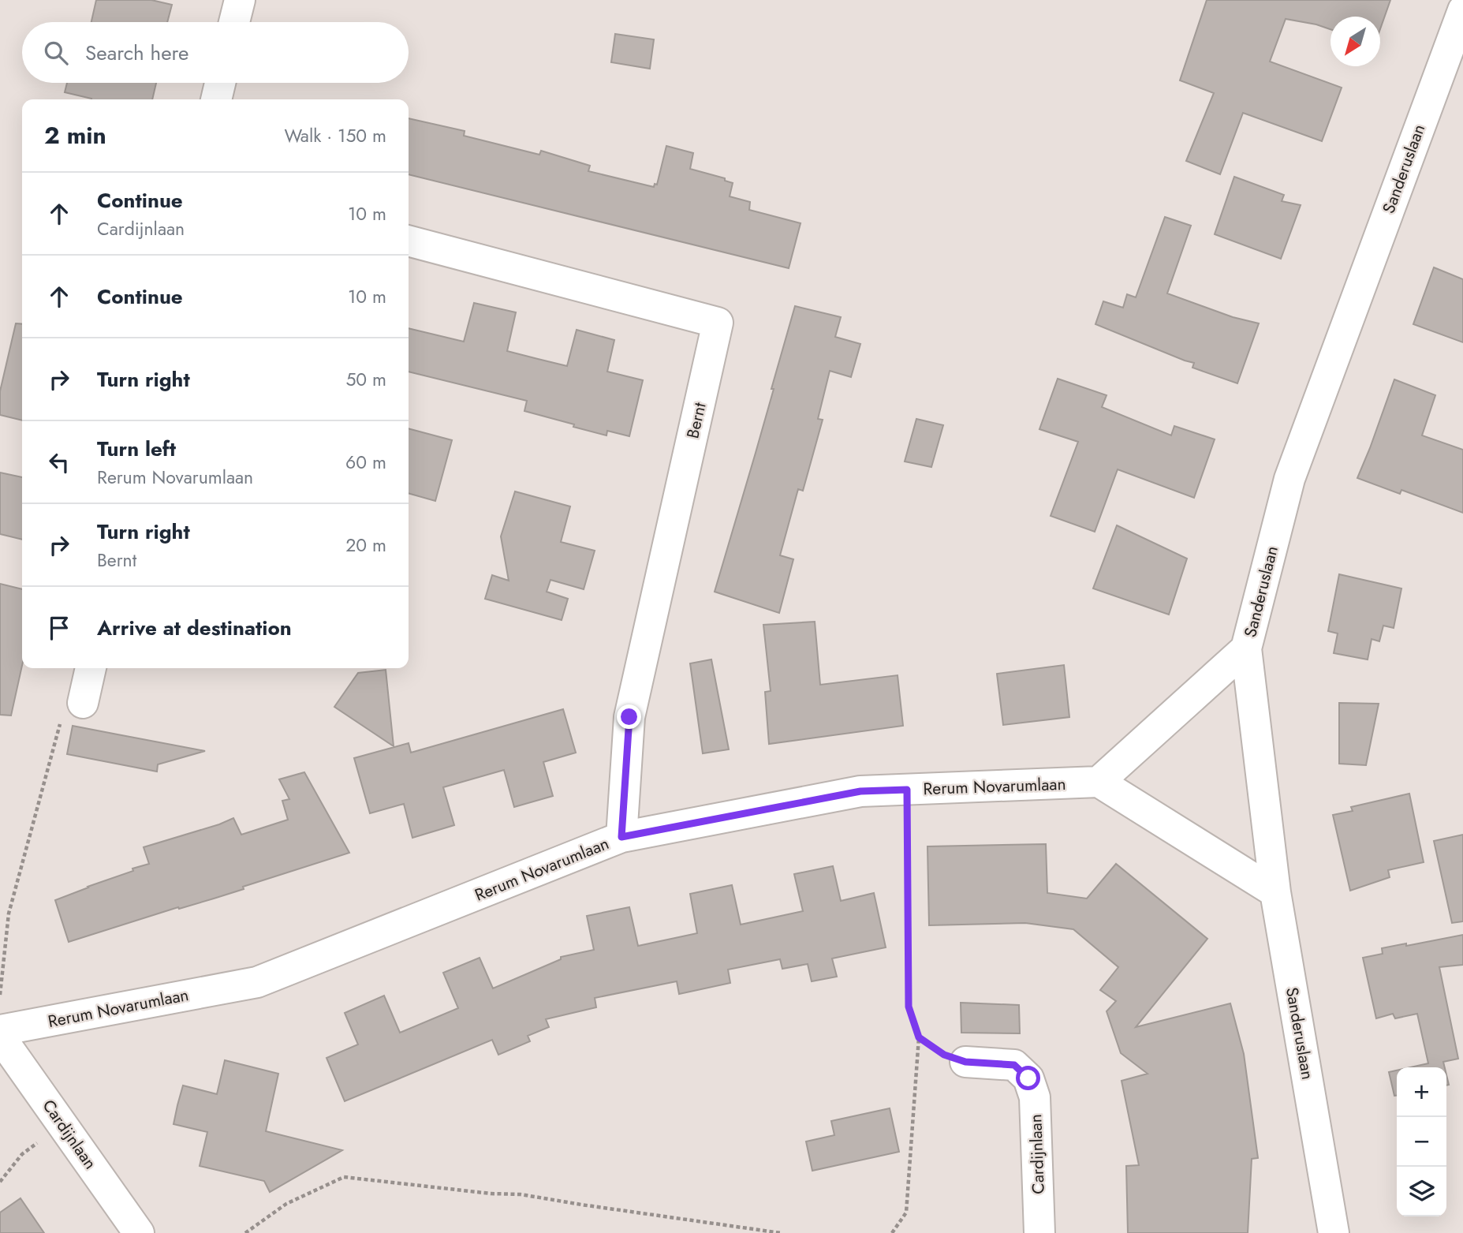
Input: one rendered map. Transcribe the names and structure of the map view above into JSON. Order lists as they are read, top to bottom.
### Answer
{
  "streets": {
    "street": [
      "Sanderuslaan",
      "Bernt",
      "Rerum Novarumlaan",
      "Cardijnlaan"
    ]
  },
  "crossings": [
    ["Bernt", "Rerum Novarumlaan"]
  ],
  "north": "bottom left",
  "page": {
    "search": "Search here",
    "heading": ["2 min", "Walk · 150 m"],
    "list": [
      ["Continue", "Cardijnlaan", "10 m"],
      ["Continue", "10 m"],
      ["Turn right", "50 m"],
      ["Turn left", "Rerum Novarumlaan", "60 m"],
      ["Turn right", "Bernt", "20 m"],
      "Arrive at destination"
    ],
    "map_buttons": ["+", "−"]
  }
}
